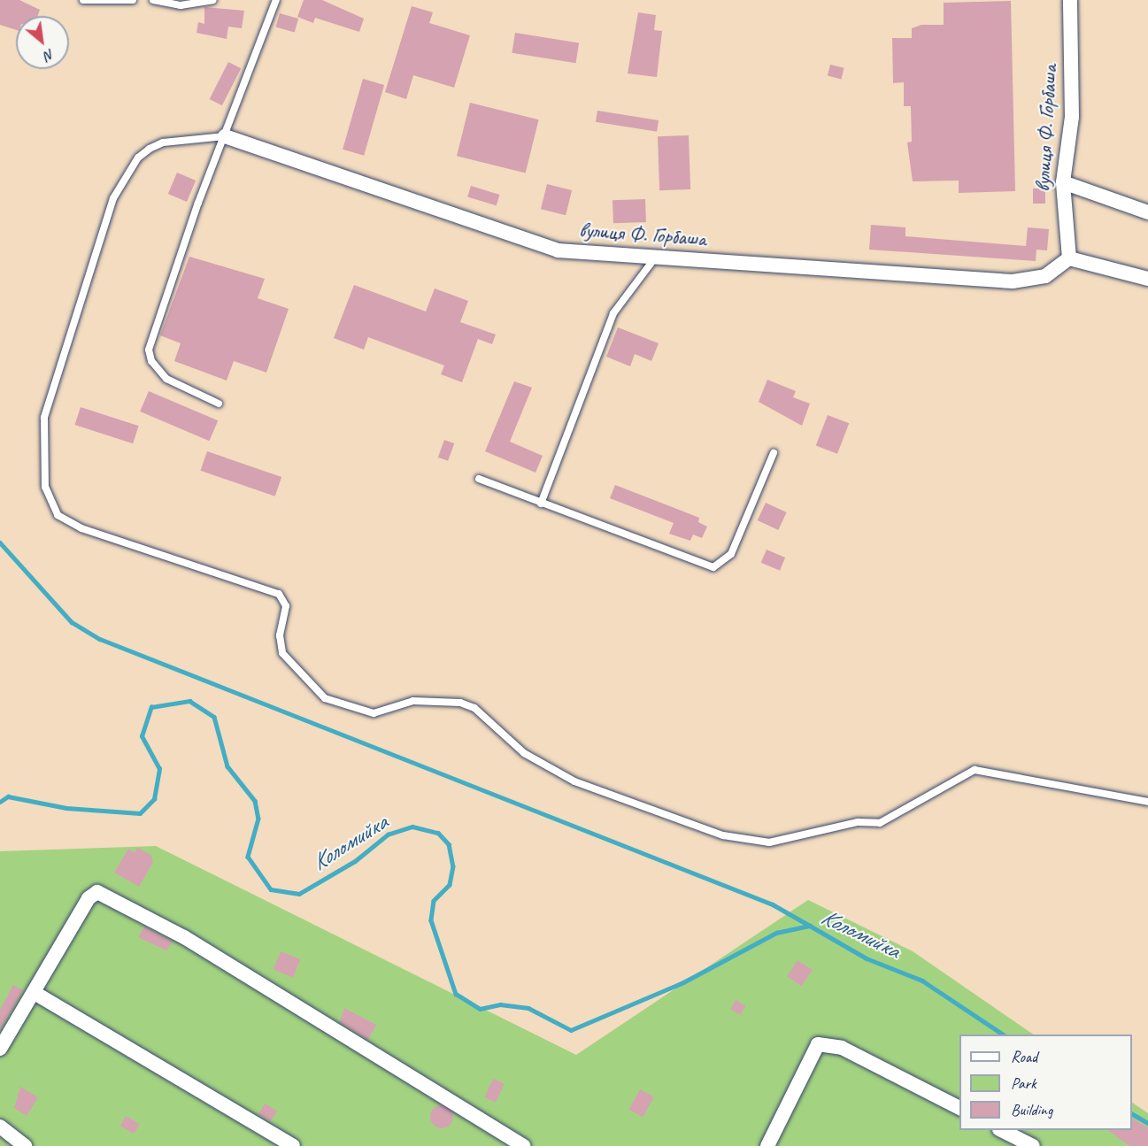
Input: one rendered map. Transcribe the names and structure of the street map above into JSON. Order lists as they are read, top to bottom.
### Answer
{
  "streets": {
    "street": ["вулиця Ф. Горбаша"]
  },
  "water": ["Коломийка"],
  "legend": ["Road", "Park", "Building"],
  "north": "bottom right"
}
